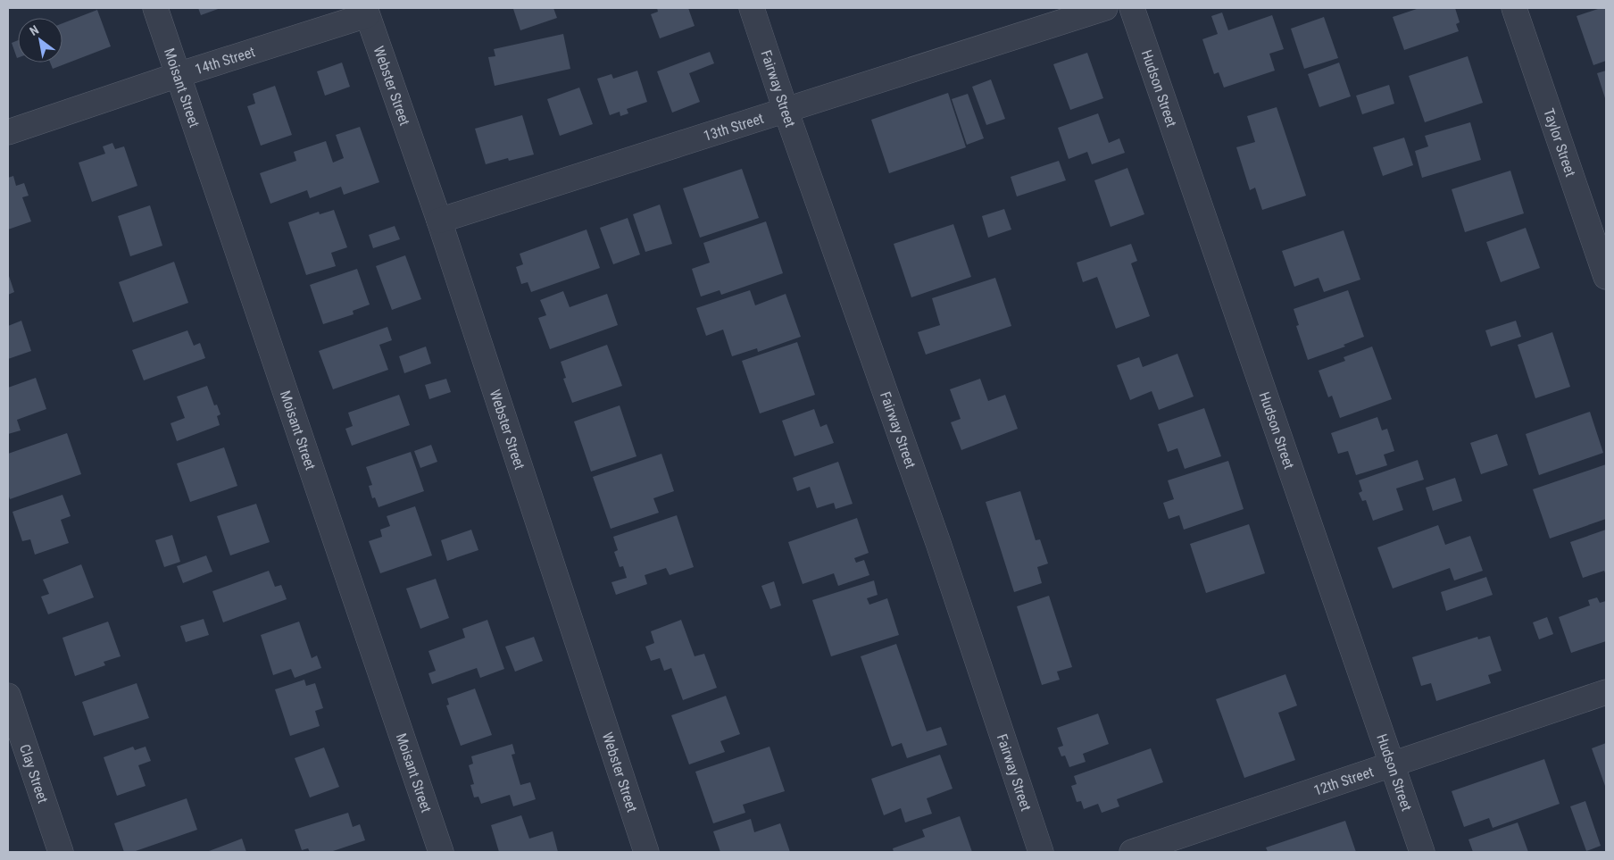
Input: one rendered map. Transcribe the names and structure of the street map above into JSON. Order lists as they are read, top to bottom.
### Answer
{
  "streets": {
    "street": [
      "14th Street",
      "Webster Street",
      "Moisant Street",
      "Fairway Street",
      "Hudson Street",
      "13th Street",
      "Taylor Street",
      "Clay Street",
      "12th Street"
    ]
  },
  "crossings": [
    ["14th Street", "Webster Street"],
    ["14th Street", "Moisant Street"],
    ["Webster Street", "13th Street"],
    ["Fairway Street", "13th Street"],
    ["Hudson Street", "12th Street"]
  ],
  "north": "top left"
}
